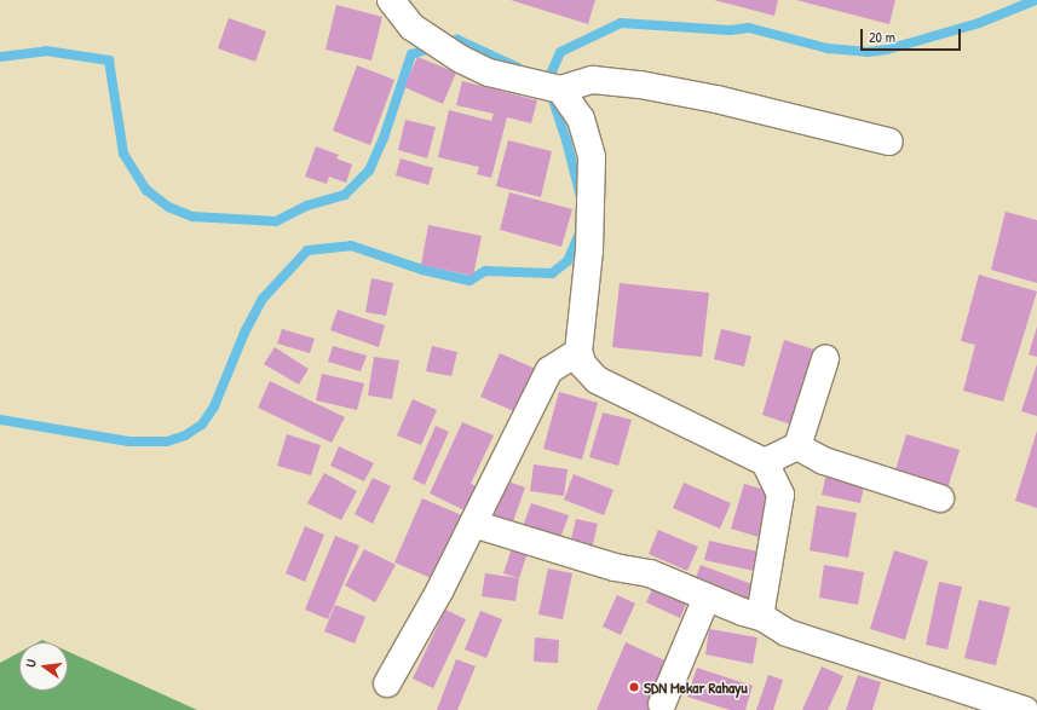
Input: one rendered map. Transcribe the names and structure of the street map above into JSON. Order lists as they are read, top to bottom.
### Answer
{
  "places": ["SDN Mekar Rahayu"],
  "scale_bar": "20 m",
  "north": "left"
}
